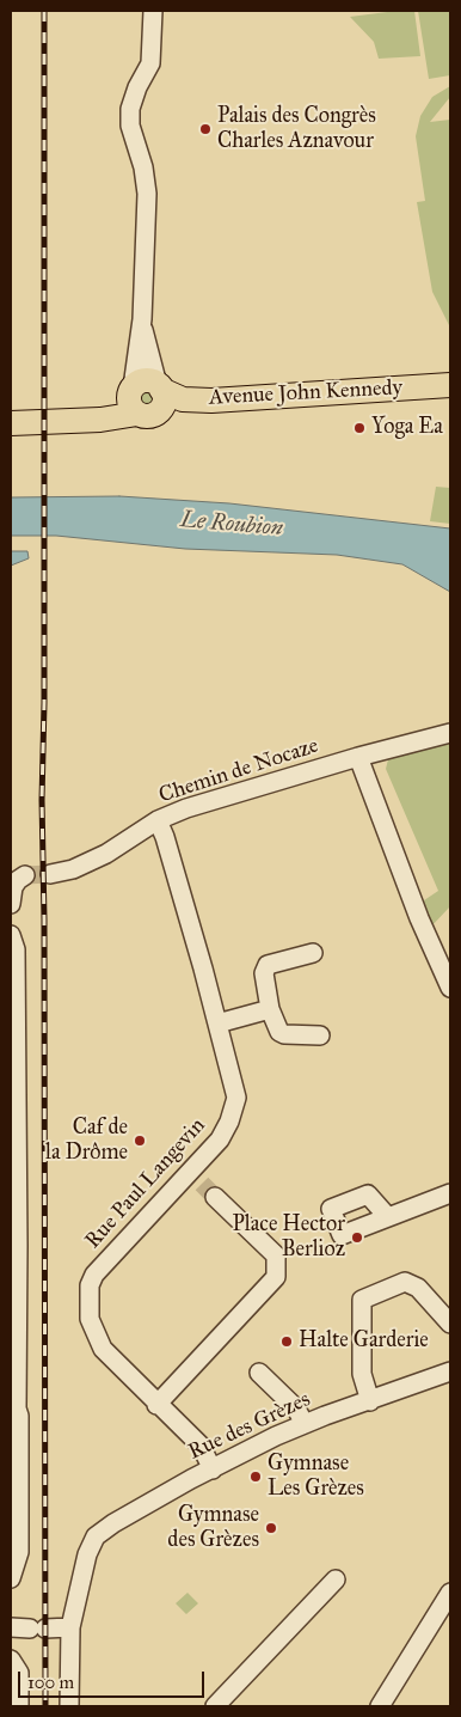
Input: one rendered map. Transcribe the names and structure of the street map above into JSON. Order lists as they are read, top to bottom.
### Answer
{
  "streets": {
    "main road": ["Avenue John Kennedy"],
    "street": ["Chemin de Nocaze", "Rue Paul Langevin", "Rue des Grèzes"]
  },
  "crossings": [
    ["Chemin de Nocaze", "Rue Paul Langevin"],
    ["Rue Paul Langevin", "Rue des Grèzes"]
  ],
  "water": ["Le Roubion"],
  "places": [
    "Palais des Congrès Charles Aznavour",
    "Yoga Ea",
    "Caf de la Drôme",
    "Place Hector Berlioz",
    "Halte Garderie",
    "Gymnase Les Grèzes",
    "Gymnase des Grèzes"
  ],
  "scale_bar": "100 m"
}
